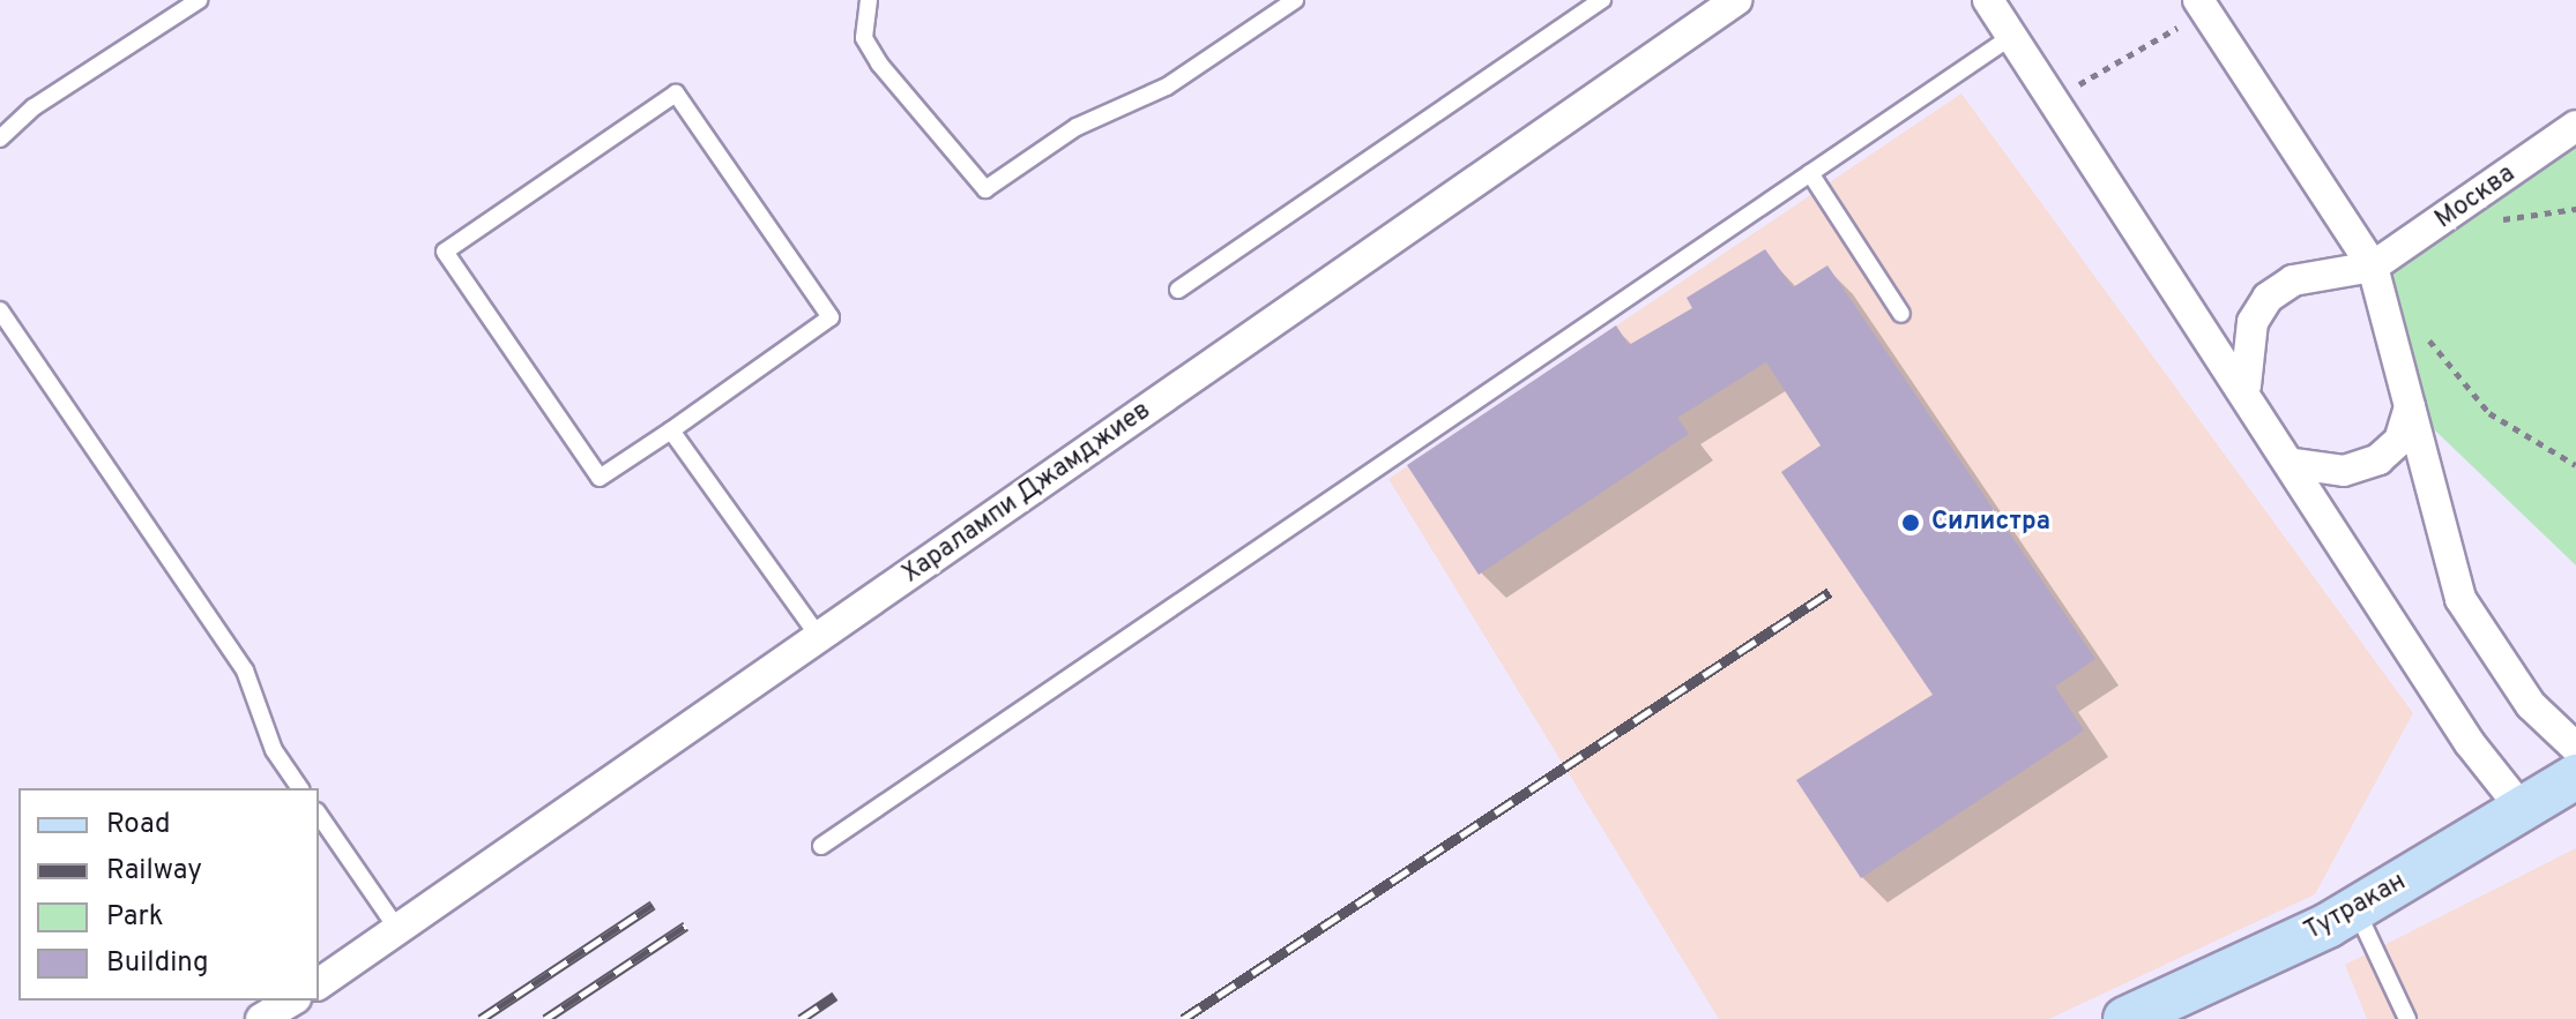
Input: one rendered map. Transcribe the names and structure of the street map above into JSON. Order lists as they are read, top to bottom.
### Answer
{
  "streets": {
    "street": ["Москва", "Харалампи Джамджиев", "Тутракан"]
  },
  "places": ["Силистра"],
  "legend": [
    "Road",
    "Railway",
    "Park",
    "Building"
  ]
}
